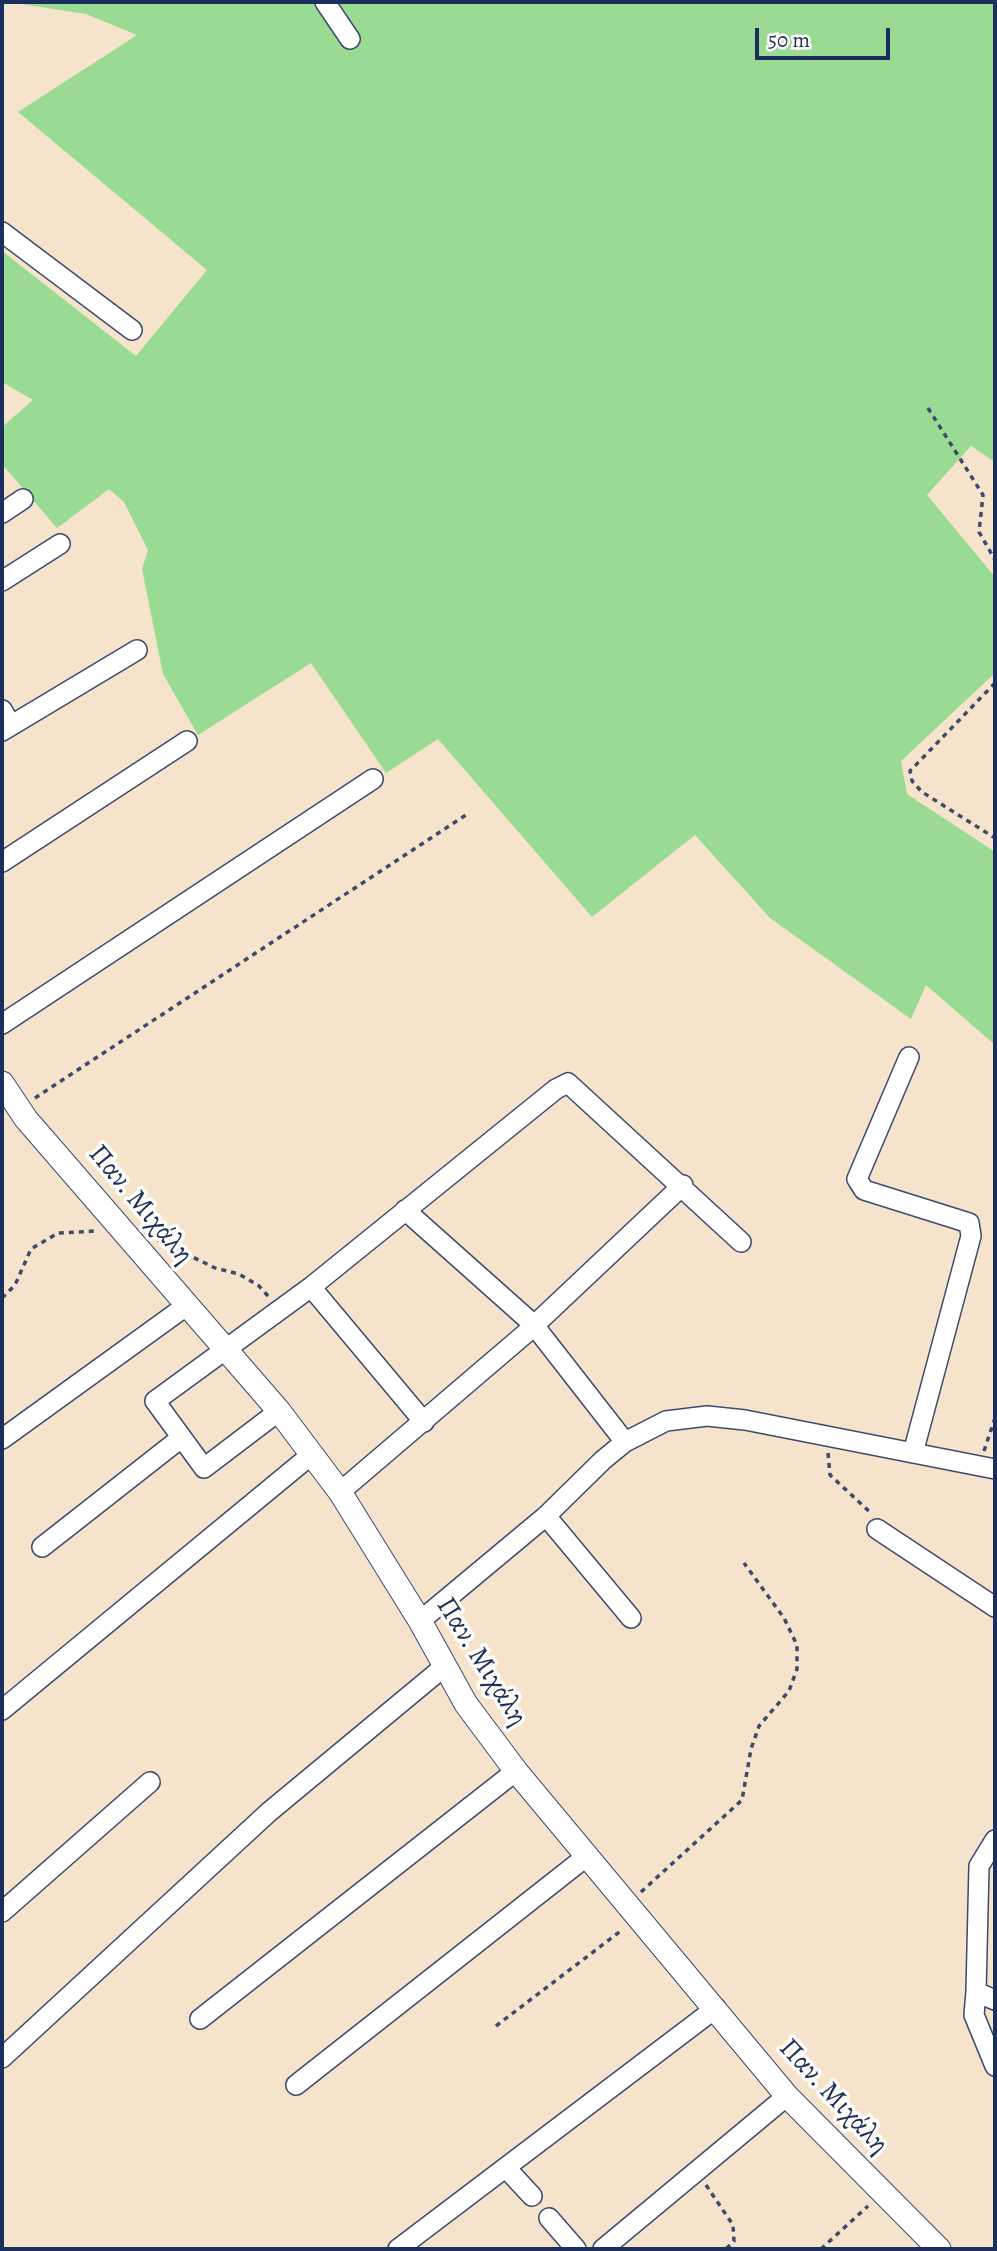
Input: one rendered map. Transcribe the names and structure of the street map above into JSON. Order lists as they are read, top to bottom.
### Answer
{
  "streets": {
    "street": ["Παν. Μιχάλη"]
  },
  "scale_bar": "50 m"
}
